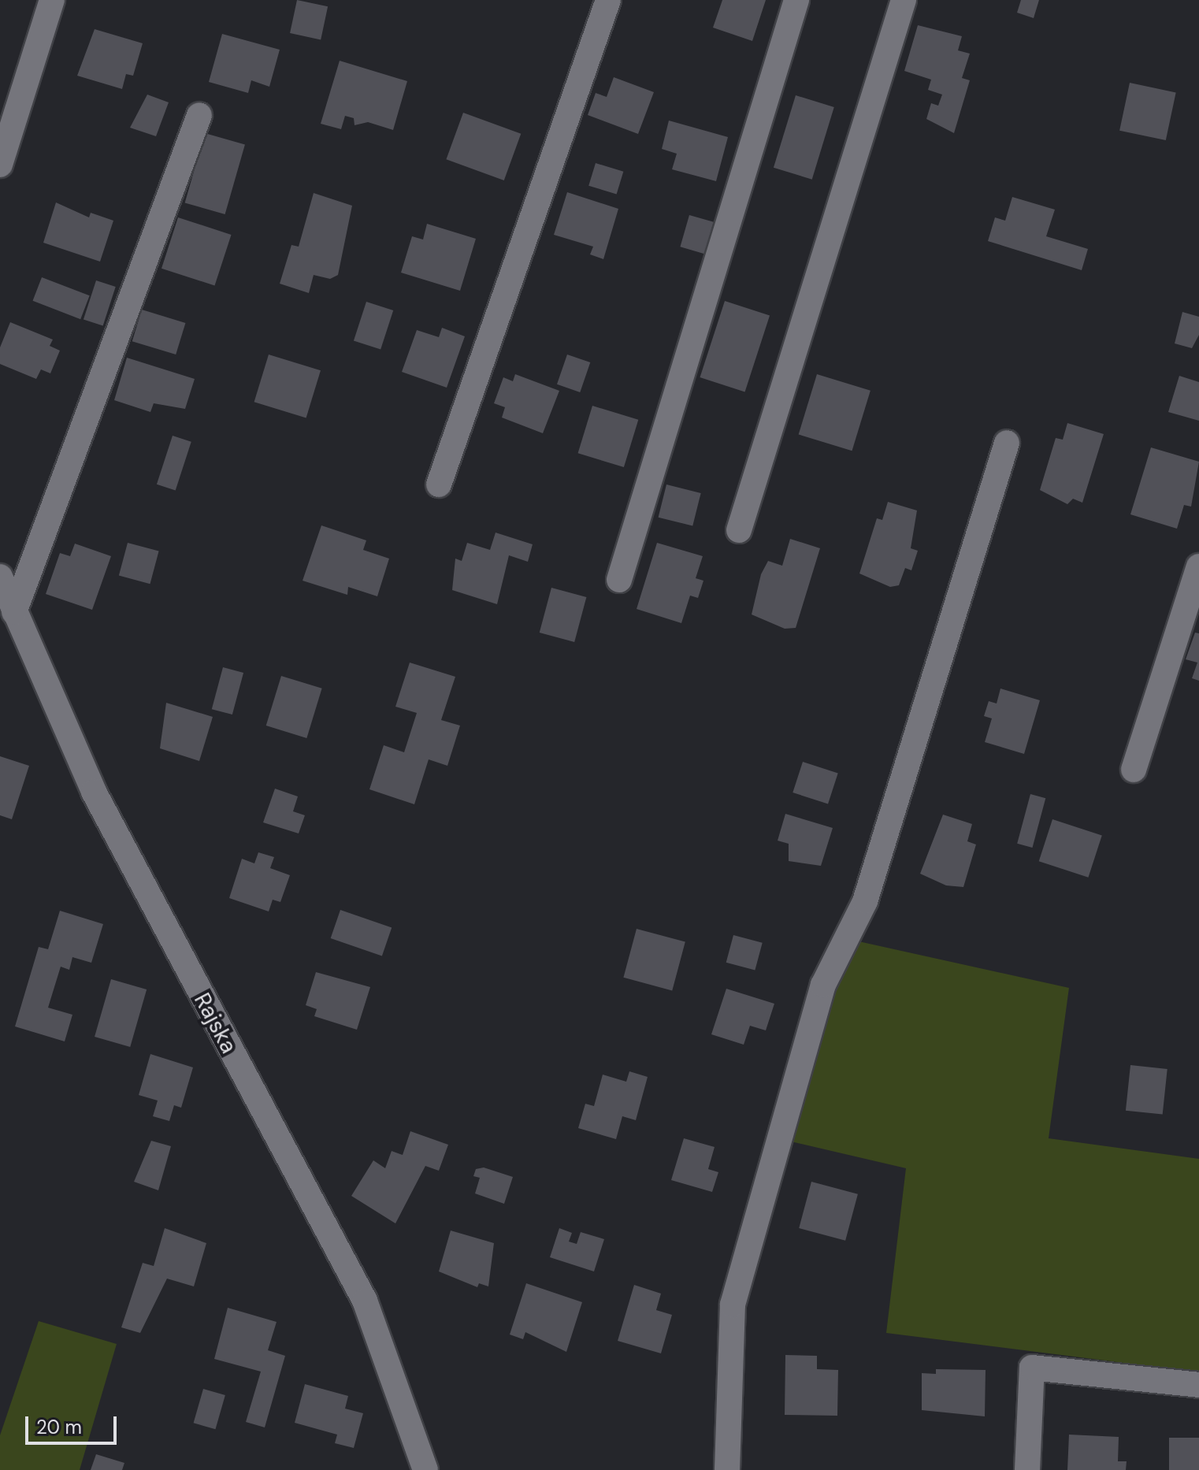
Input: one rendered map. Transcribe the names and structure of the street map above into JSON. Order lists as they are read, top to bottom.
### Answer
{
  "streets": {
    "street": ["Rajska"]
  },
  "scale_bar": "20 m"
}
